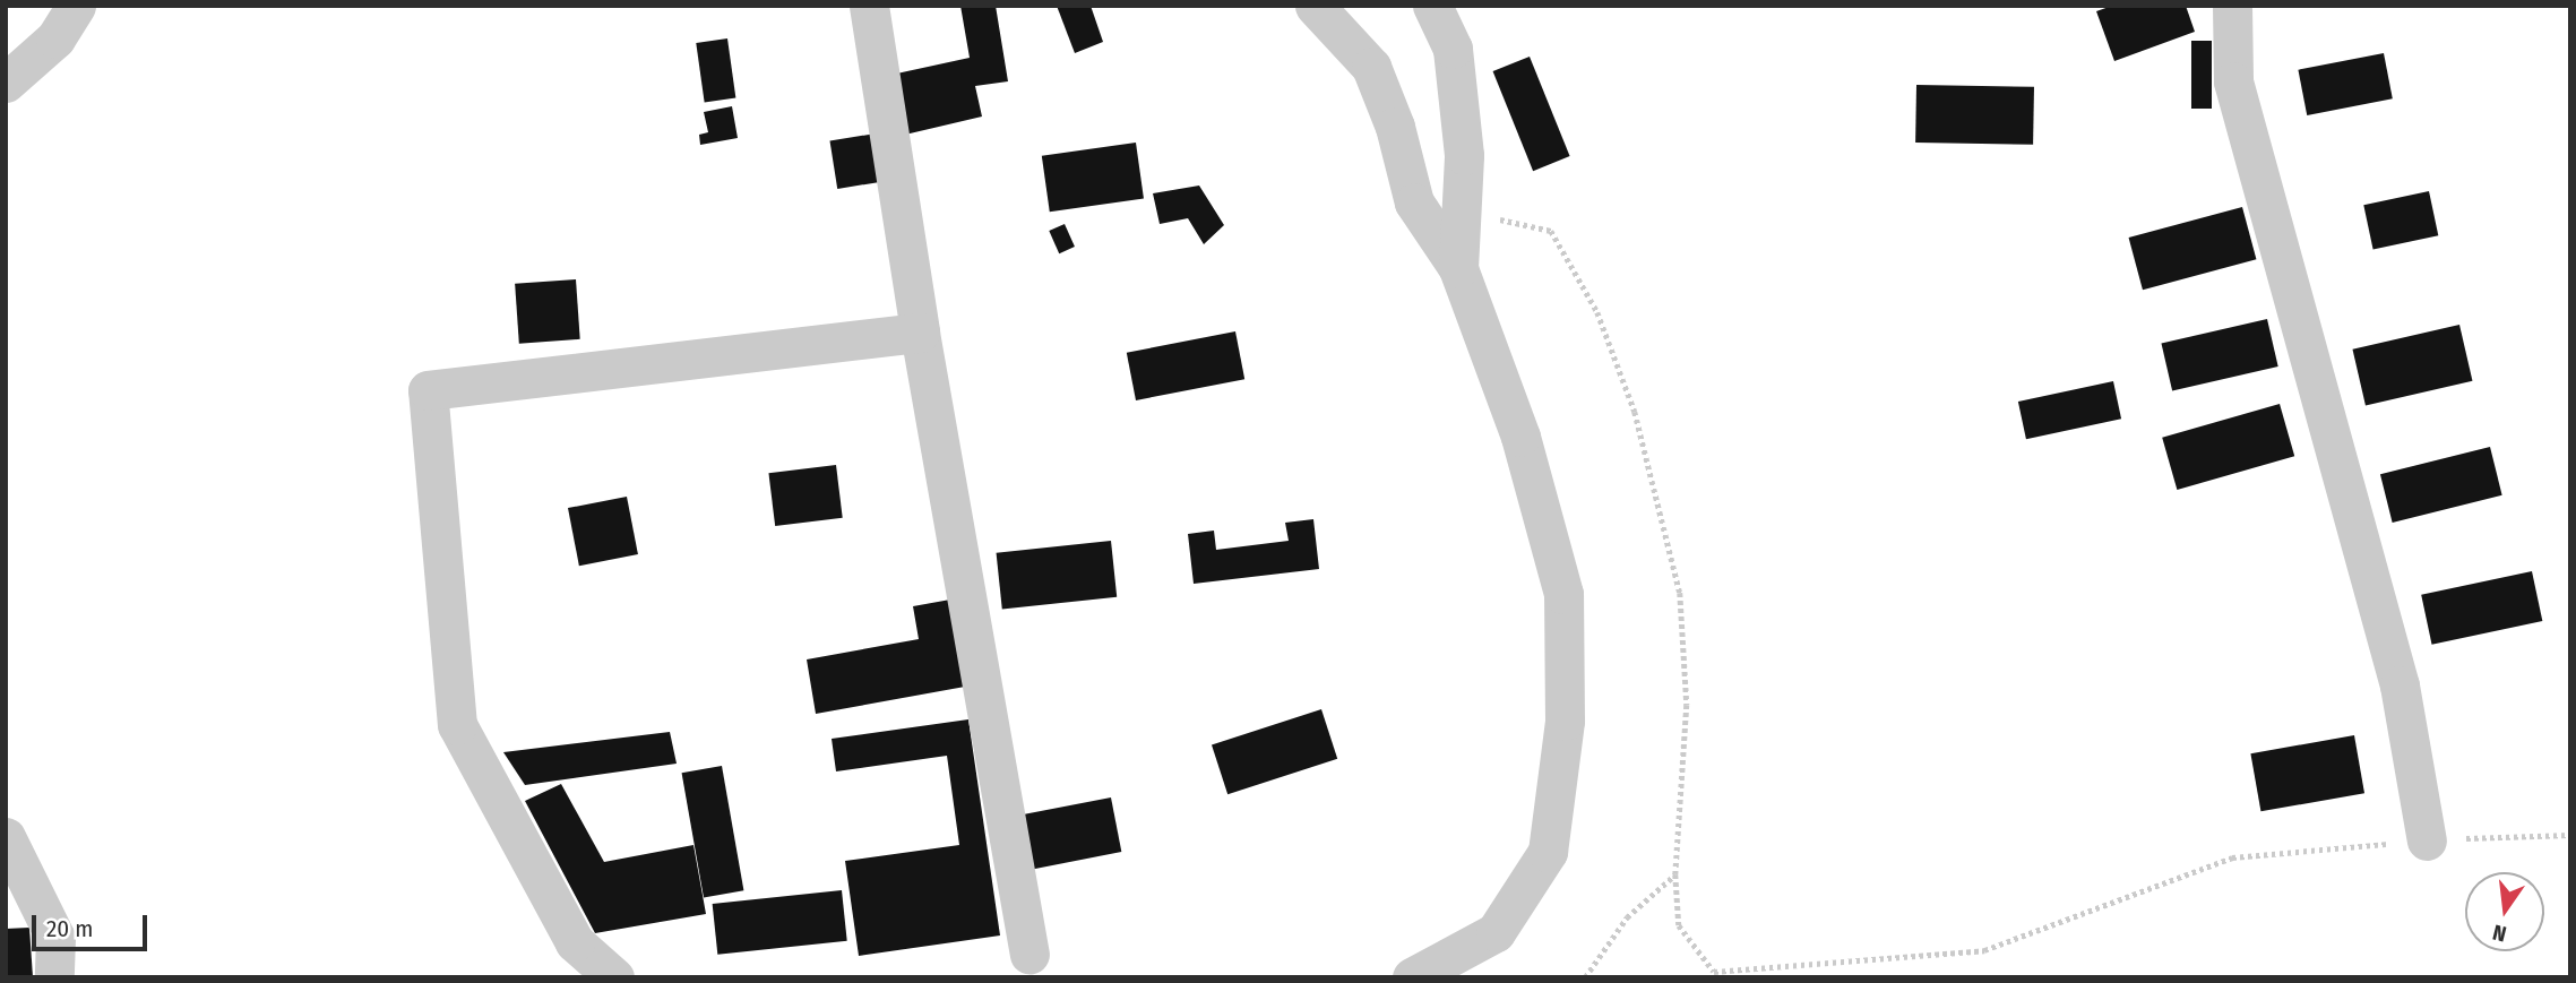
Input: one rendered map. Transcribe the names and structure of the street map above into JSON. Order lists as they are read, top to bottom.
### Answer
{
  "scale_bar": "20 m",
  "north": "bottom"
}
